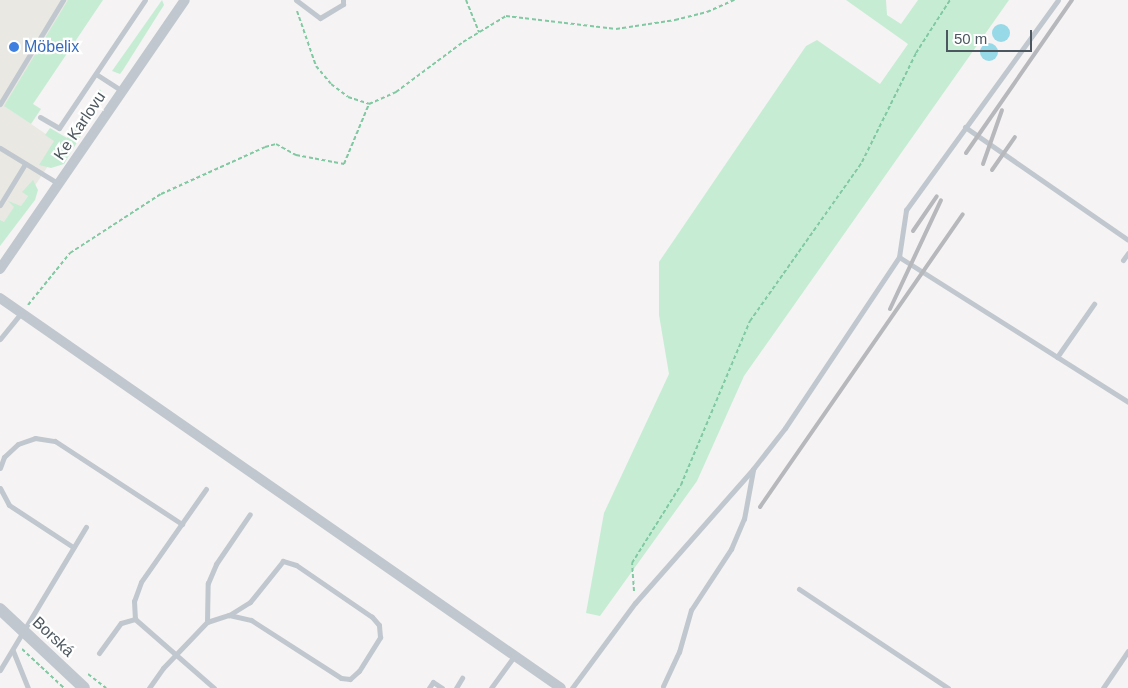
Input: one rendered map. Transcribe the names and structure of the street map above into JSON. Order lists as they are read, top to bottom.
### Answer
{
  "streets": {
    "street": ["Ke Karlovu", "Borská"]
  },
  "places": ["Möbelix"],
  "scale_bar": "50 m"
}
